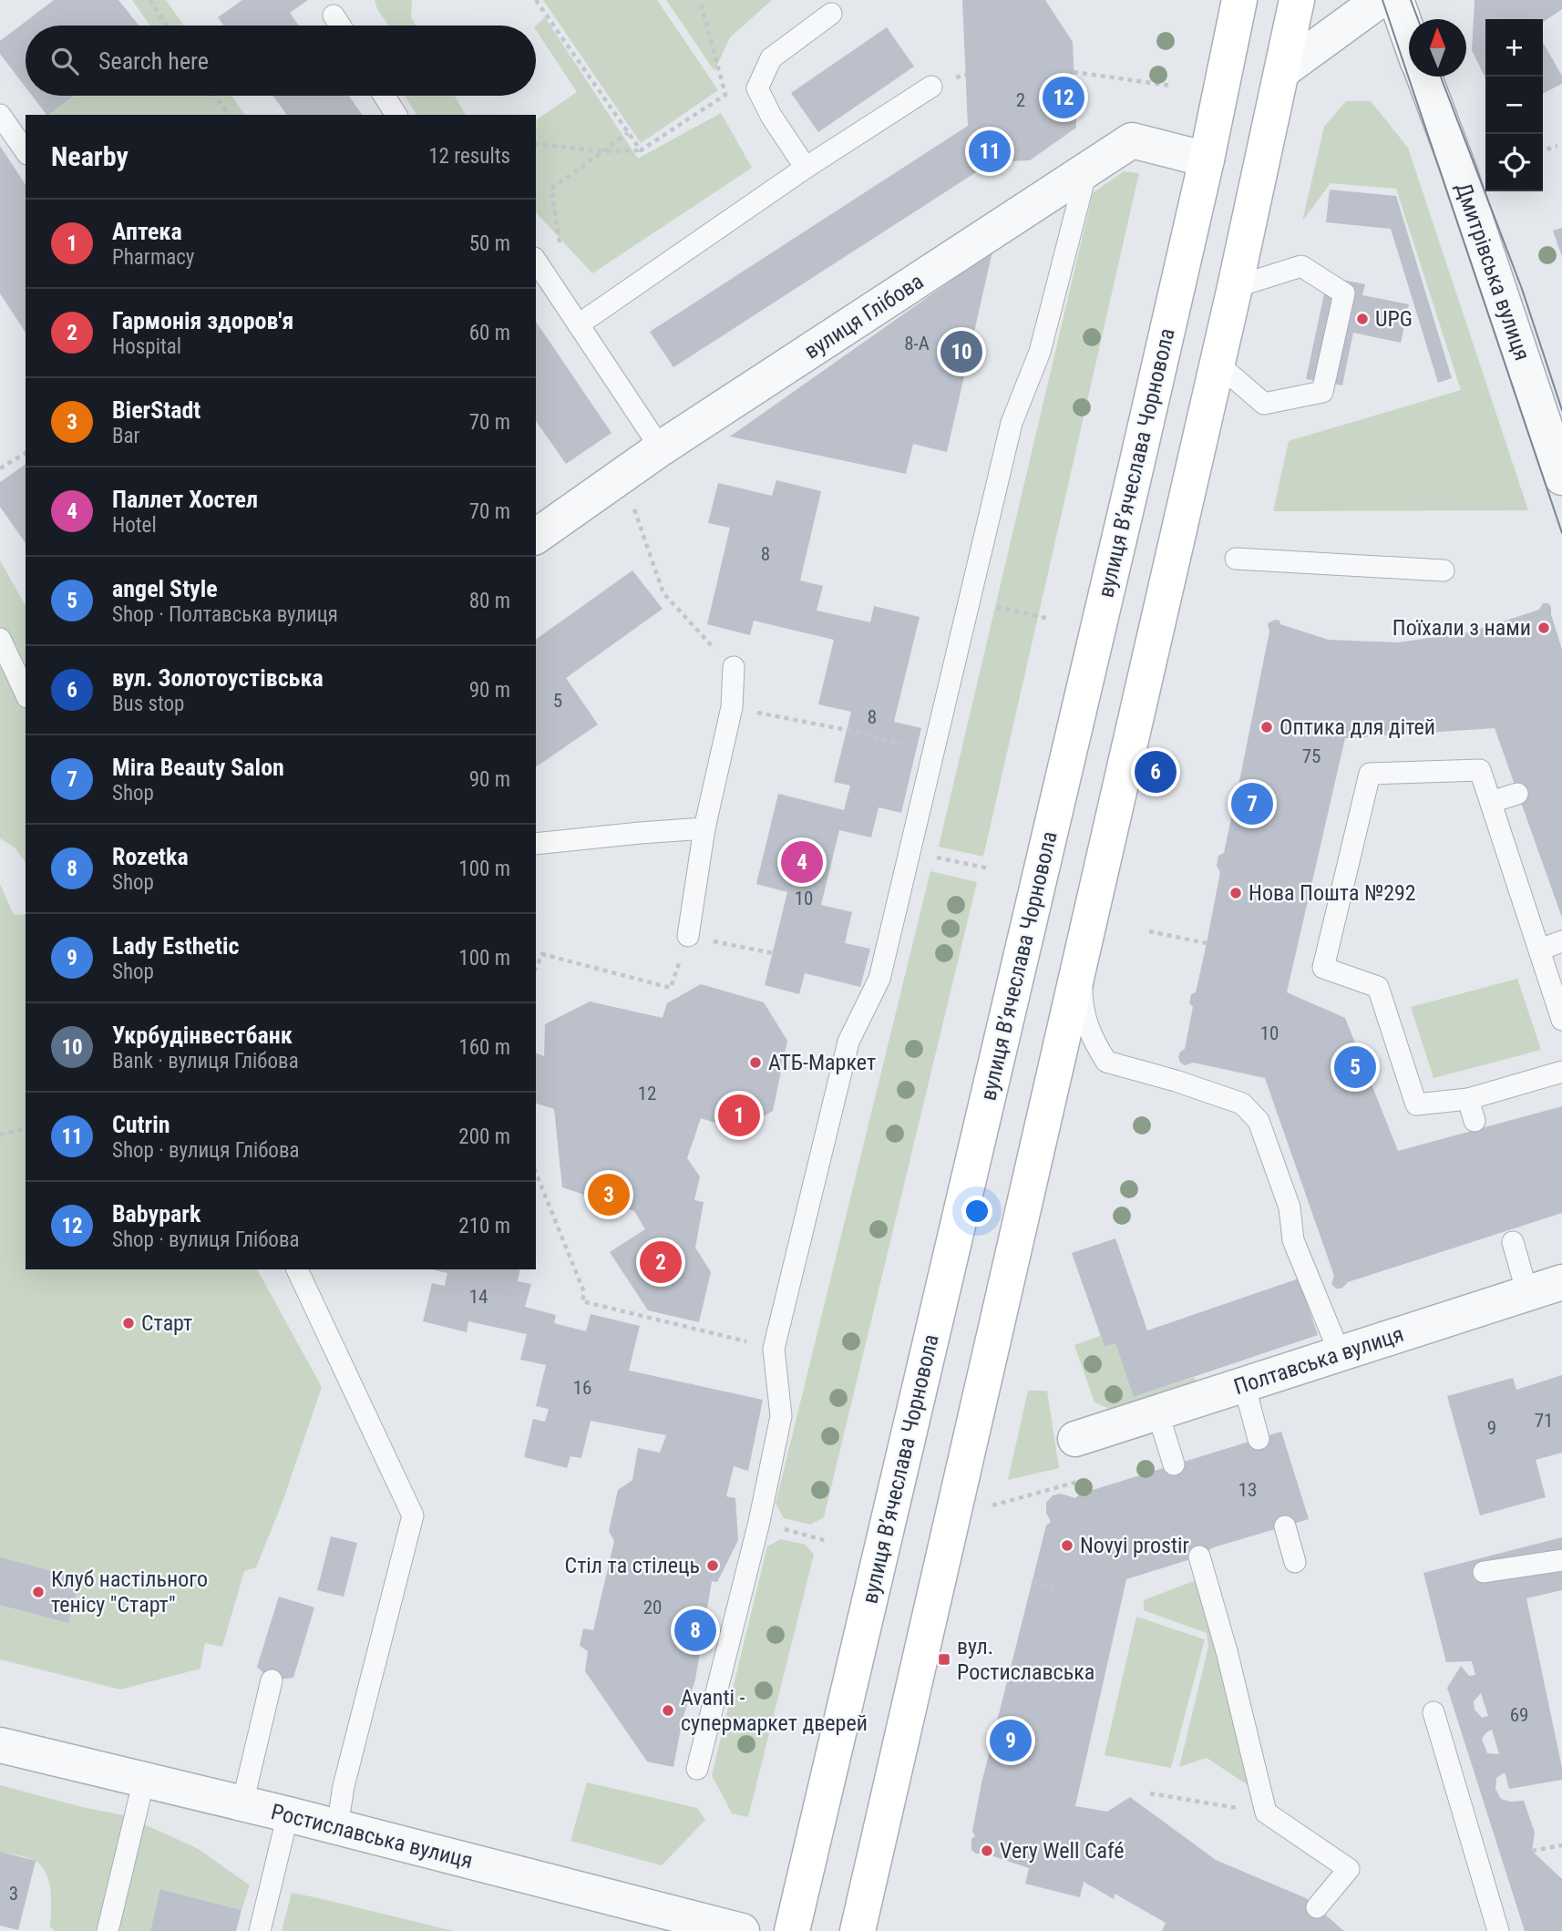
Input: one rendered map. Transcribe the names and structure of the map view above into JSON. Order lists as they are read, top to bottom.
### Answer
{
  "streets": {
    "main road": ["вулиця Вʼячеслава Чорновола"],
    "street": [
      "Дмитрівська вулиця",
      "вулиця Глібова",
      "Полтавська вулиця",
      "Ростиславська вулиця"
    ]
  },
  "crossings": [
    ["вулиця Глібова", "вулиця Вʼячеслава Чорновола"]
  ],
  "places": {
    "other": [
      "UPG",
      "Поїхали з нами",
      "Оптика для дітей",
      "Нова Пошта №292",
      "АТБ-Маркет",
      "Старт",
      "Novyi prostir",
      "Стіл та стілець",
      "Клуб настільного тенісу \"Старт\"",
      "Avanti - супермаркет дверей",
      "Very Well Café"
    ],
    "transit": ["вул. Ростиславська"]
  },
  "house_numbers": [
    "2",
    "8-А",
    "8",
    "5",
    "8",
    "75",
    "10",
    "10",
    "12",
    "14",
    "16",
    "71",
    "9",
    "13",
    "20",
    "69",
    "3"
  ],
  "north": "top",
  "page": {
    "map_buttons": ["+", "−"],
    "search": "Search here",
    "pins": [
      "12",
      "11",
      "10",
      "6",
      "7",
      "4",
      "5",
      "1",
      "3",
      "2",
      "8",
      "9"
    ],
    "heading": ["Nearby", "12 results"],
    "list": [
      {
        "mark": "1",
        "name": "Аптека",
        "note": "Pharmacy",
        "value": "50 m"
      },
      {
        "mark": "2",
        "name": "Гармонія здоров'я",
        "note": "Hospital",
        "value": "60 m"
      },
      {
        "mark": "3",
        "name": "BierStadt",
        "note": "Bar",
        "value": "70 m"
      },
      {
        "mark": "4",
        "name": "Паллет Хостел",
        "note": "Hotel",
        "value": "70 m"
      },
      {
        "mark": "5",
        "name": "angel Style",
        "note": "Shop · Полтавська вулиця",
        "value": "80 m"
      },
      {
        "mark": "6",
        "name": "вул. Золотоустiвська",
        "note": "Bus stop",
        "value": "90 m"
      },
      {
        "mark": "7",
        "name": "Mira Beauty Salon",
        "note": "Shop",
        "value": "90 m"
      },
      {
        "mark": "8",
        "name": "Rozetka",
        "note": "Shop",
        "value": "100 m"
      },
      {
        "mark": "9",
        "name": "Lady Esthetic",
        "note": "Shop",
        "value": "100 m"
      },
      {
        "mark": "10",
        "name": "Укрбудінвестбанк",
        "note": "Bank · вулиця Глібова",
        "value": "160 m"
      },
      {
        "mark": "11",
        "name": "Cutrin",
        "note": "Shop · вулиця Глібова",
        "value": "200 m"
      },
      {
        "mark": "12",
        "name": "Babypark",
        "note": "Shop · вулиця Глібова",
        "value": "210 m"
      }
    ]
  }
}
